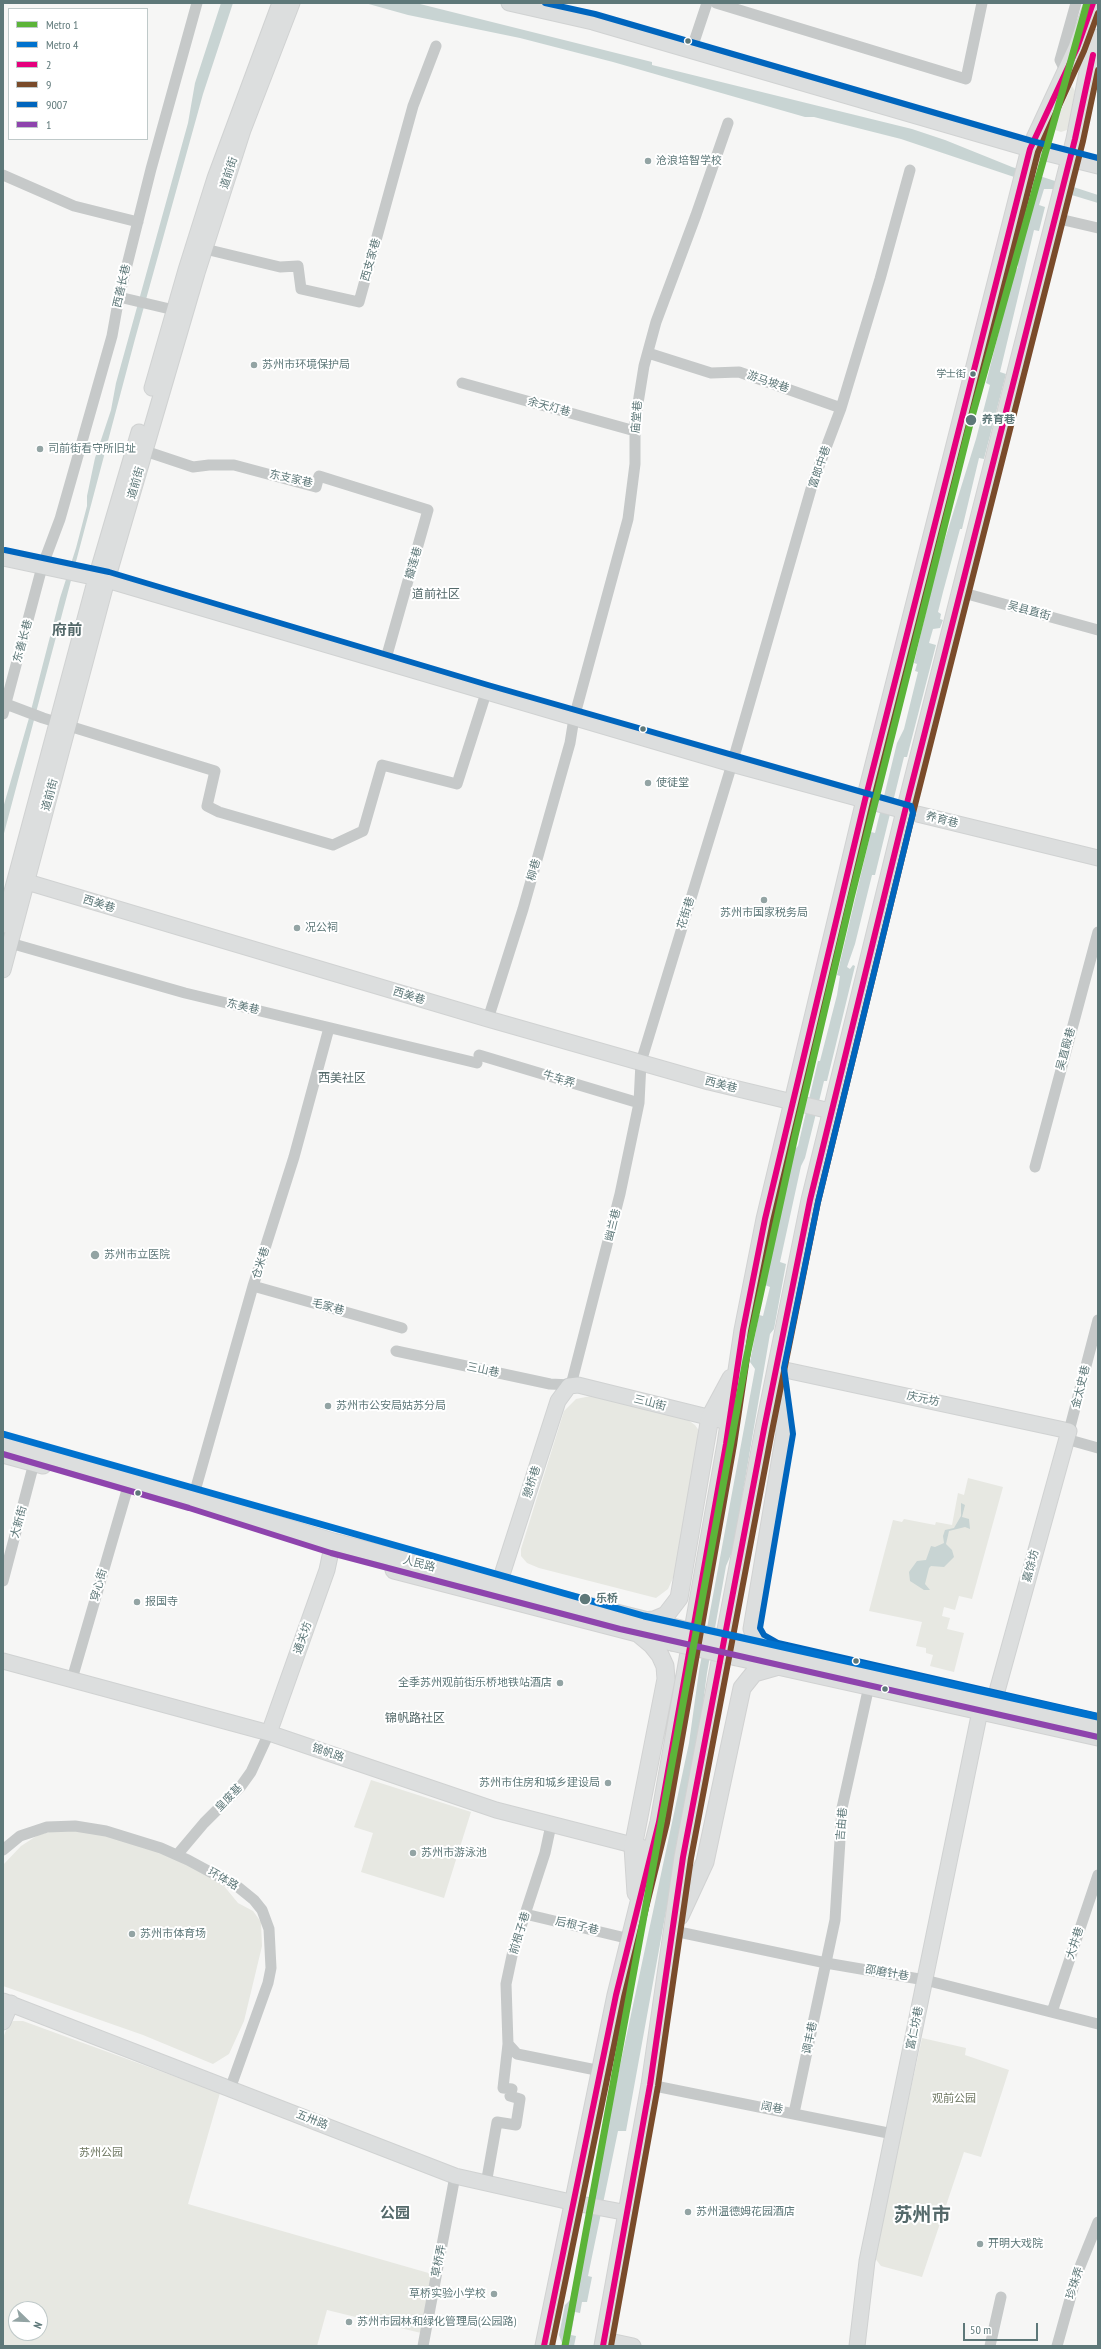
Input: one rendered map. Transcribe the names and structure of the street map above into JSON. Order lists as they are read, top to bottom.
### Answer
{
  "streets": {
    "main road": ["人民路"],
    "street": [
      "道前街",
      "西支家巷",
      "西善长巷",
      "游马坡巷",
      "余天灯巷",
      "庙堂巷",
      "富郎中巷",
      "东支家巷",
      "瓣莲巷",
      "吴县直街",
      "东善长巷",
      "养育巷",
      "柳巷",
      "西美巷",
      "花街巷",
      "东美巷",
      "吴直殿巷",
      "牛车弄",
      "幽兰巷",
      "仓米巷",
      "毛家巷",
      "三山巷",
      "金太史巷",
      "庆元坊",
      "三山街",
      "憩桥巷",
      "大新街",
      "嘉馀坊",
      "穿心街",
      "通关坊",
      "锦帆路",
      "皇废基",
      "吉由巷",
      "环体路",
      "后根子巷",
      "前根子巷",
      "大井巷",
      "邵磨针巷",
      "富仁坊巷",
      "调丰巷",
      "阔巷",
      "五卅路",
      "草桥弄",
      "珍珠弄"
    ]
  },
  "crossings": [
    ["道前街", "西支家巷"],
    ["道前街", "东支家巷"],
    ["道前街", "养育巷"],
    ["道前街", "西美巷"],
    ["道前街", "东美巷"],
    ["西善长巷", "东善长巷"],
    ["西善长巷", "养育巷"],
    ["游马坡巷", "庙堂巷"],
    ["游马坡巷", "富郎中巷"],
    ["余天灯巷", "庙堂巷"],
    ["庙堂巷", "养育巷"],
    ["庙堂巷", "柳巷"],
    ["富郎中巷", "养育巷"],
    ["富郎中巷", "花街巷"],
    ["东支家巷", "瓣莲巷"],
    ["瓣莲巷", "养育巷"],
    ["东善长巷", "养育巷"],
    ["养育巷", "柳巷"],
    ["养育巷", "花街巷"],
    ["柳巷", "西美巷"],
    ["西美巷", "花街巷"],
    ["西美巷", "幽兰巷"],
    ["花街巷", "幽兰巷"],
    ["东美巷", "牛车弄"],
    ["东美巷", "仓米巷"],
    ["牛车弄", "幽兰巷"],
    ["幽兰巷", "三山巷"],
    ["幽兰巷", "三山街"],
    ["幽兰巷", "憩桥巷"],
    ["仓米巷", "毛家巷"],
    ["仓米巷", "人民路"],
    ["三山巷", "三山街"],
    ["三山巷", "憩桥巷"],
    ["金太史巷", "庆元坊"],
    ["金太史巷", "嘉馀坊"],
    ["庆元坊", "嘉馀坊"],
    ["三山街", "憩桥巷"],
    ["憩桥巷", "人民路"],
    ["大新街", "人民路"],
    ["人民路", "嘉馀坊"],
    ["人民路", "穿心街"],
    ["人民路", "通关坊"],
    ["人民路", "吉由巷"],
    ["人民路", "富仁坊巷"],
    ["嘉馀坊", "富仁坊巷"],
    ["穿心街", "锦帆路"],
    ["通关坊", "锦帆路"],
    ["通关坊", "皇废基"],
    ["锦帆路", "皇废基"],
    ["锦帆路", "前根子巷"],
    ["皇废基", "环体路"],
    ["吉由巷", "邵磨针巷"],
    ["吉由巷", "调丰巷"],
    ["环体路", "五卅路"],
    ["后根子巷", "前根子巷"],
    ["前根子巷", "五卅路"],
    ["大井巷", "邵磨针巷"],
    ["邵磨针巷", "富仁坊巷"],
    ["邵磨针巷", "调丰巷"],
    ["富仁坊巷", "阔巷"],
    ["调丰巷", "阔巷"],
    ["五卅路", "草桥弄"]
  ],
  "districts": [
    "道前社区",
    "府前",
    "西美社区",
    "锦帆路社区",
    "公园",
    "苏州市"
  ],
  "parks": ["观前公园", "苏州公园"],
  "places": [
    "沧浪培智学校",
    "苏州市环境保护局",
    "学士街",
    "养育巷",
    "司前街看守所旧址",
    "使徒堂",
    "苏州市国家税务局",
    "况公祠",
    "苏州市立医院",
    "苏州市公安局姑苏分局",
    "乐桥",
    "报国寺",
    "全季苏州观前街乐桥地铁站酒店",
    "苏州市住房和城乡建设局",
    "苏州市游泳池",
    "苏州市体育场",
    "苏州温德姆花园酒店",
    "开明大戏院",
    "草桥实验小学校",
    "苏州市园林和绿化管理局(公园路)"
  ],
  "lines": [
    "metro line 1",
    "transit line 2",
    "transit line 9007",
    "transit line 9",
    "metro line 4",
    "transit line 1"
  ],
  "legend": [
    "Metro 1",
    "Metro 4",
    "2",
    "9",
    "9007",
    "1"
  ],
  "scale_bar": "50 m",
  "north": "bottom right"
}
